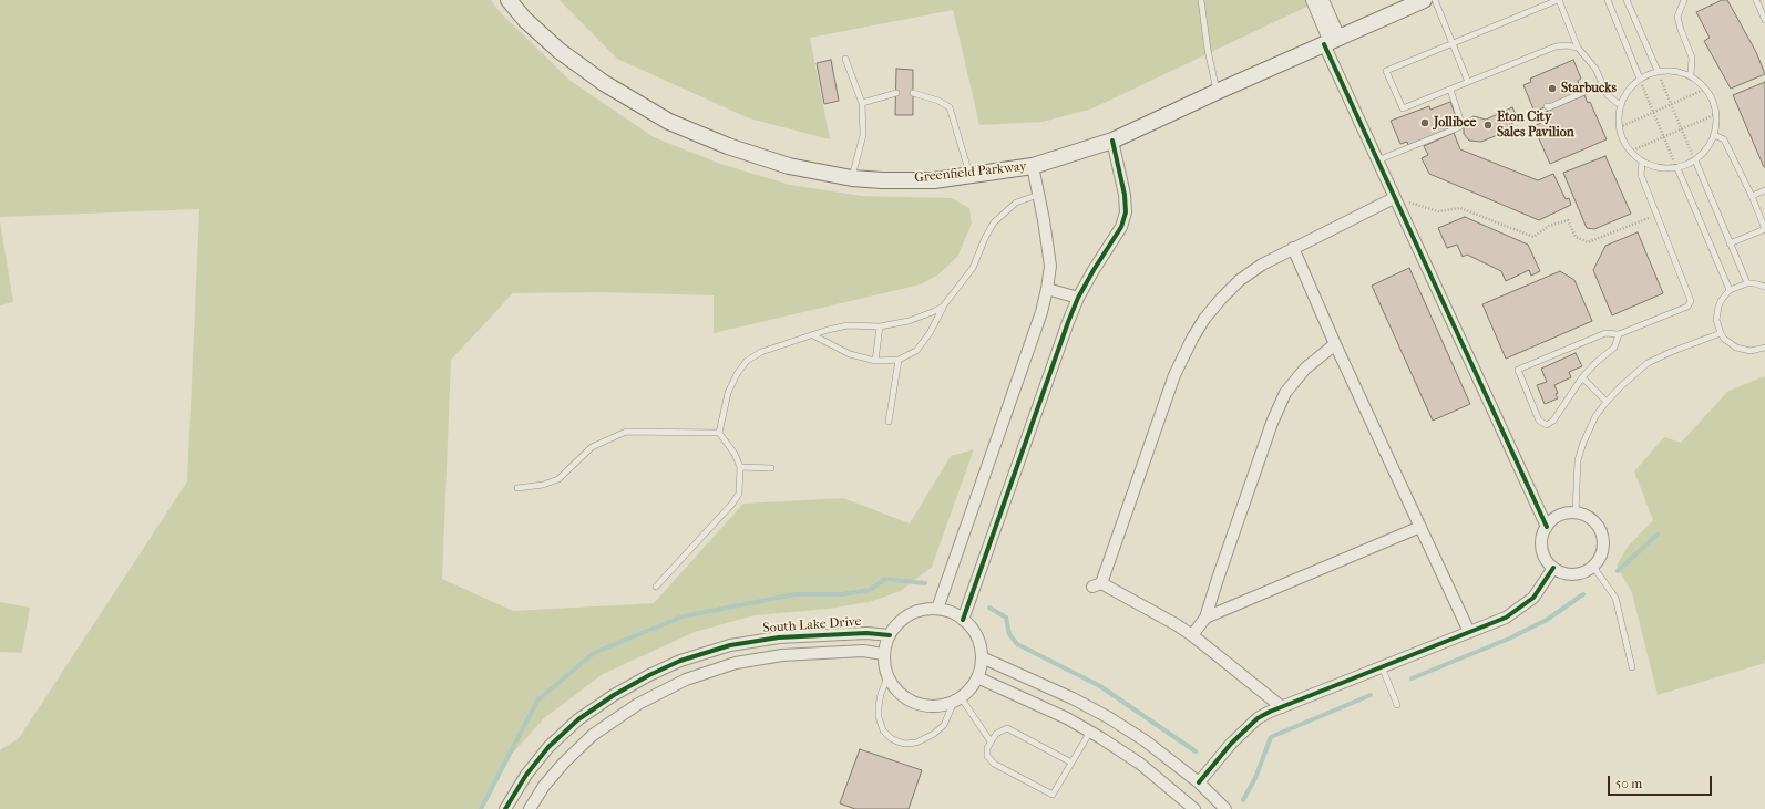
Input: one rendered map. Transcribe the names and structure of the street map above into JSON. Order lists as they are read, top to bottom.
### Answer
{
  "streets": {
    "main road": ["Greenfield Parkway"],
    "street": ["South Lake Drive"]
  },
  "places": ["Starbucks", "Jollibee", "Eton City Sales Pavilion"],
  "scale_bar": "50 m"
}
